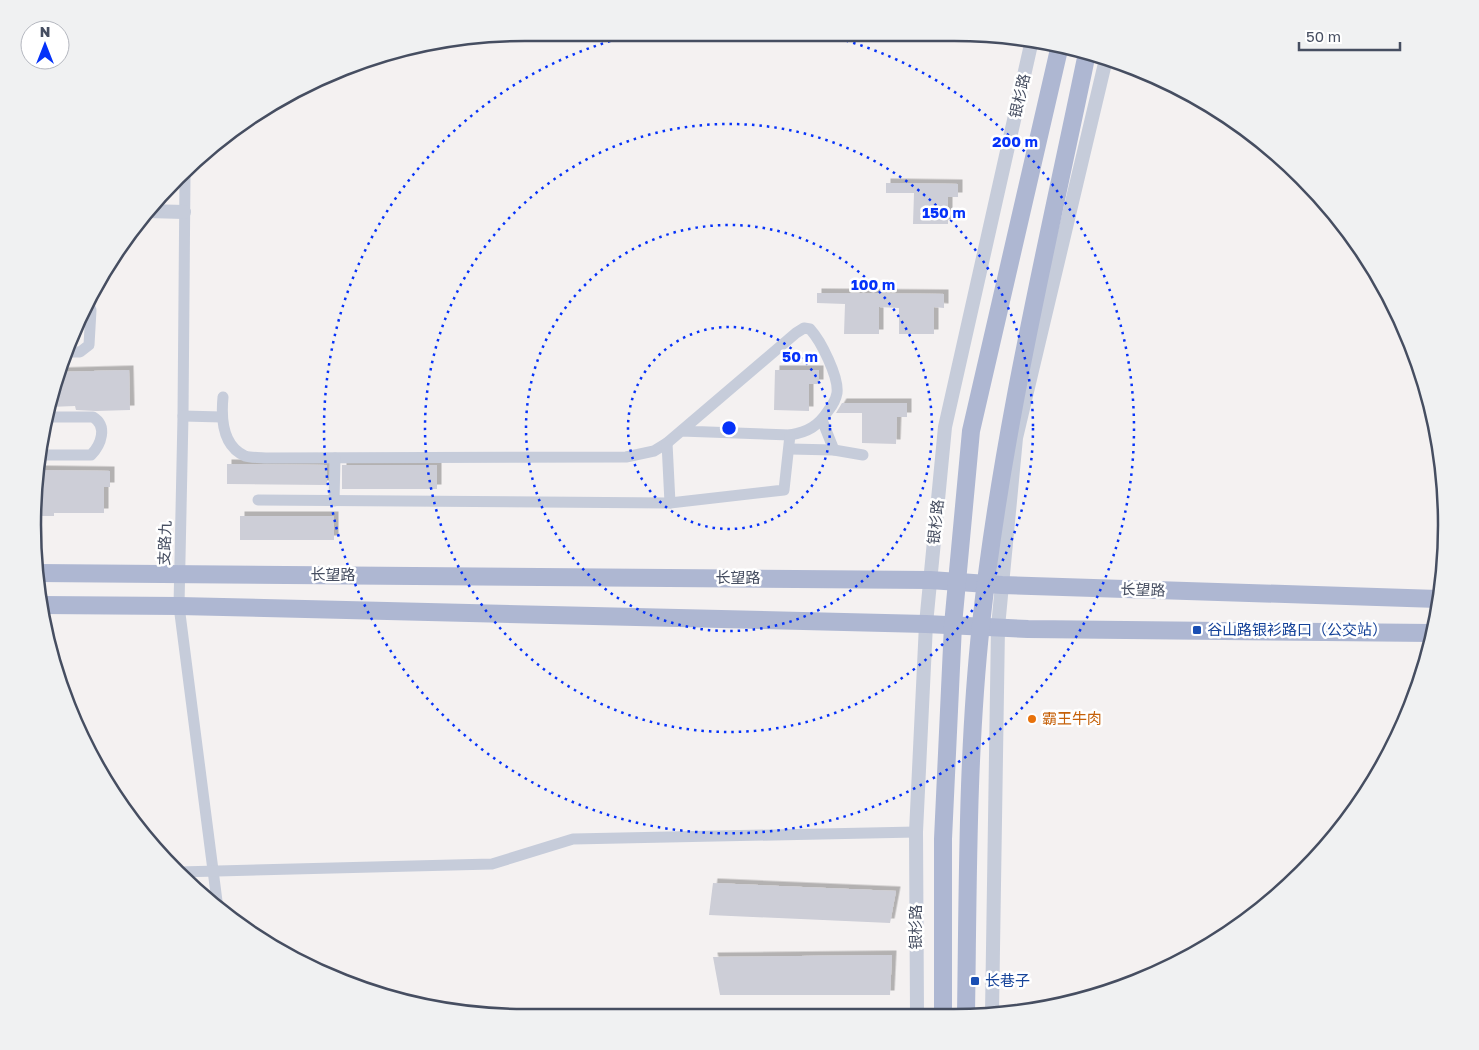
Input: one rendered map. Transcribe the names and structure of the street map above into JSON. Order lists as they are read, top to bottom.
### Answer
{
  "streets": {
    "main road": ["银杉路", "长望路"],
    "street": ["支路九"]
  },
  "crossings": [
    ["银杉路", "长望路"],
    ["支路九", "长望路"]
  ],
  "places": {
    "transit": ["谷山路银衫路口（公交站）", "长巷子"],
    "other": ["霸王牛肉"]
  },
  "scale_bar": "50 m",
  "north": "top",
  "rings": [
    "200 m",
    "150 m",
    "100 m",
    "50 m"
  ]
}
